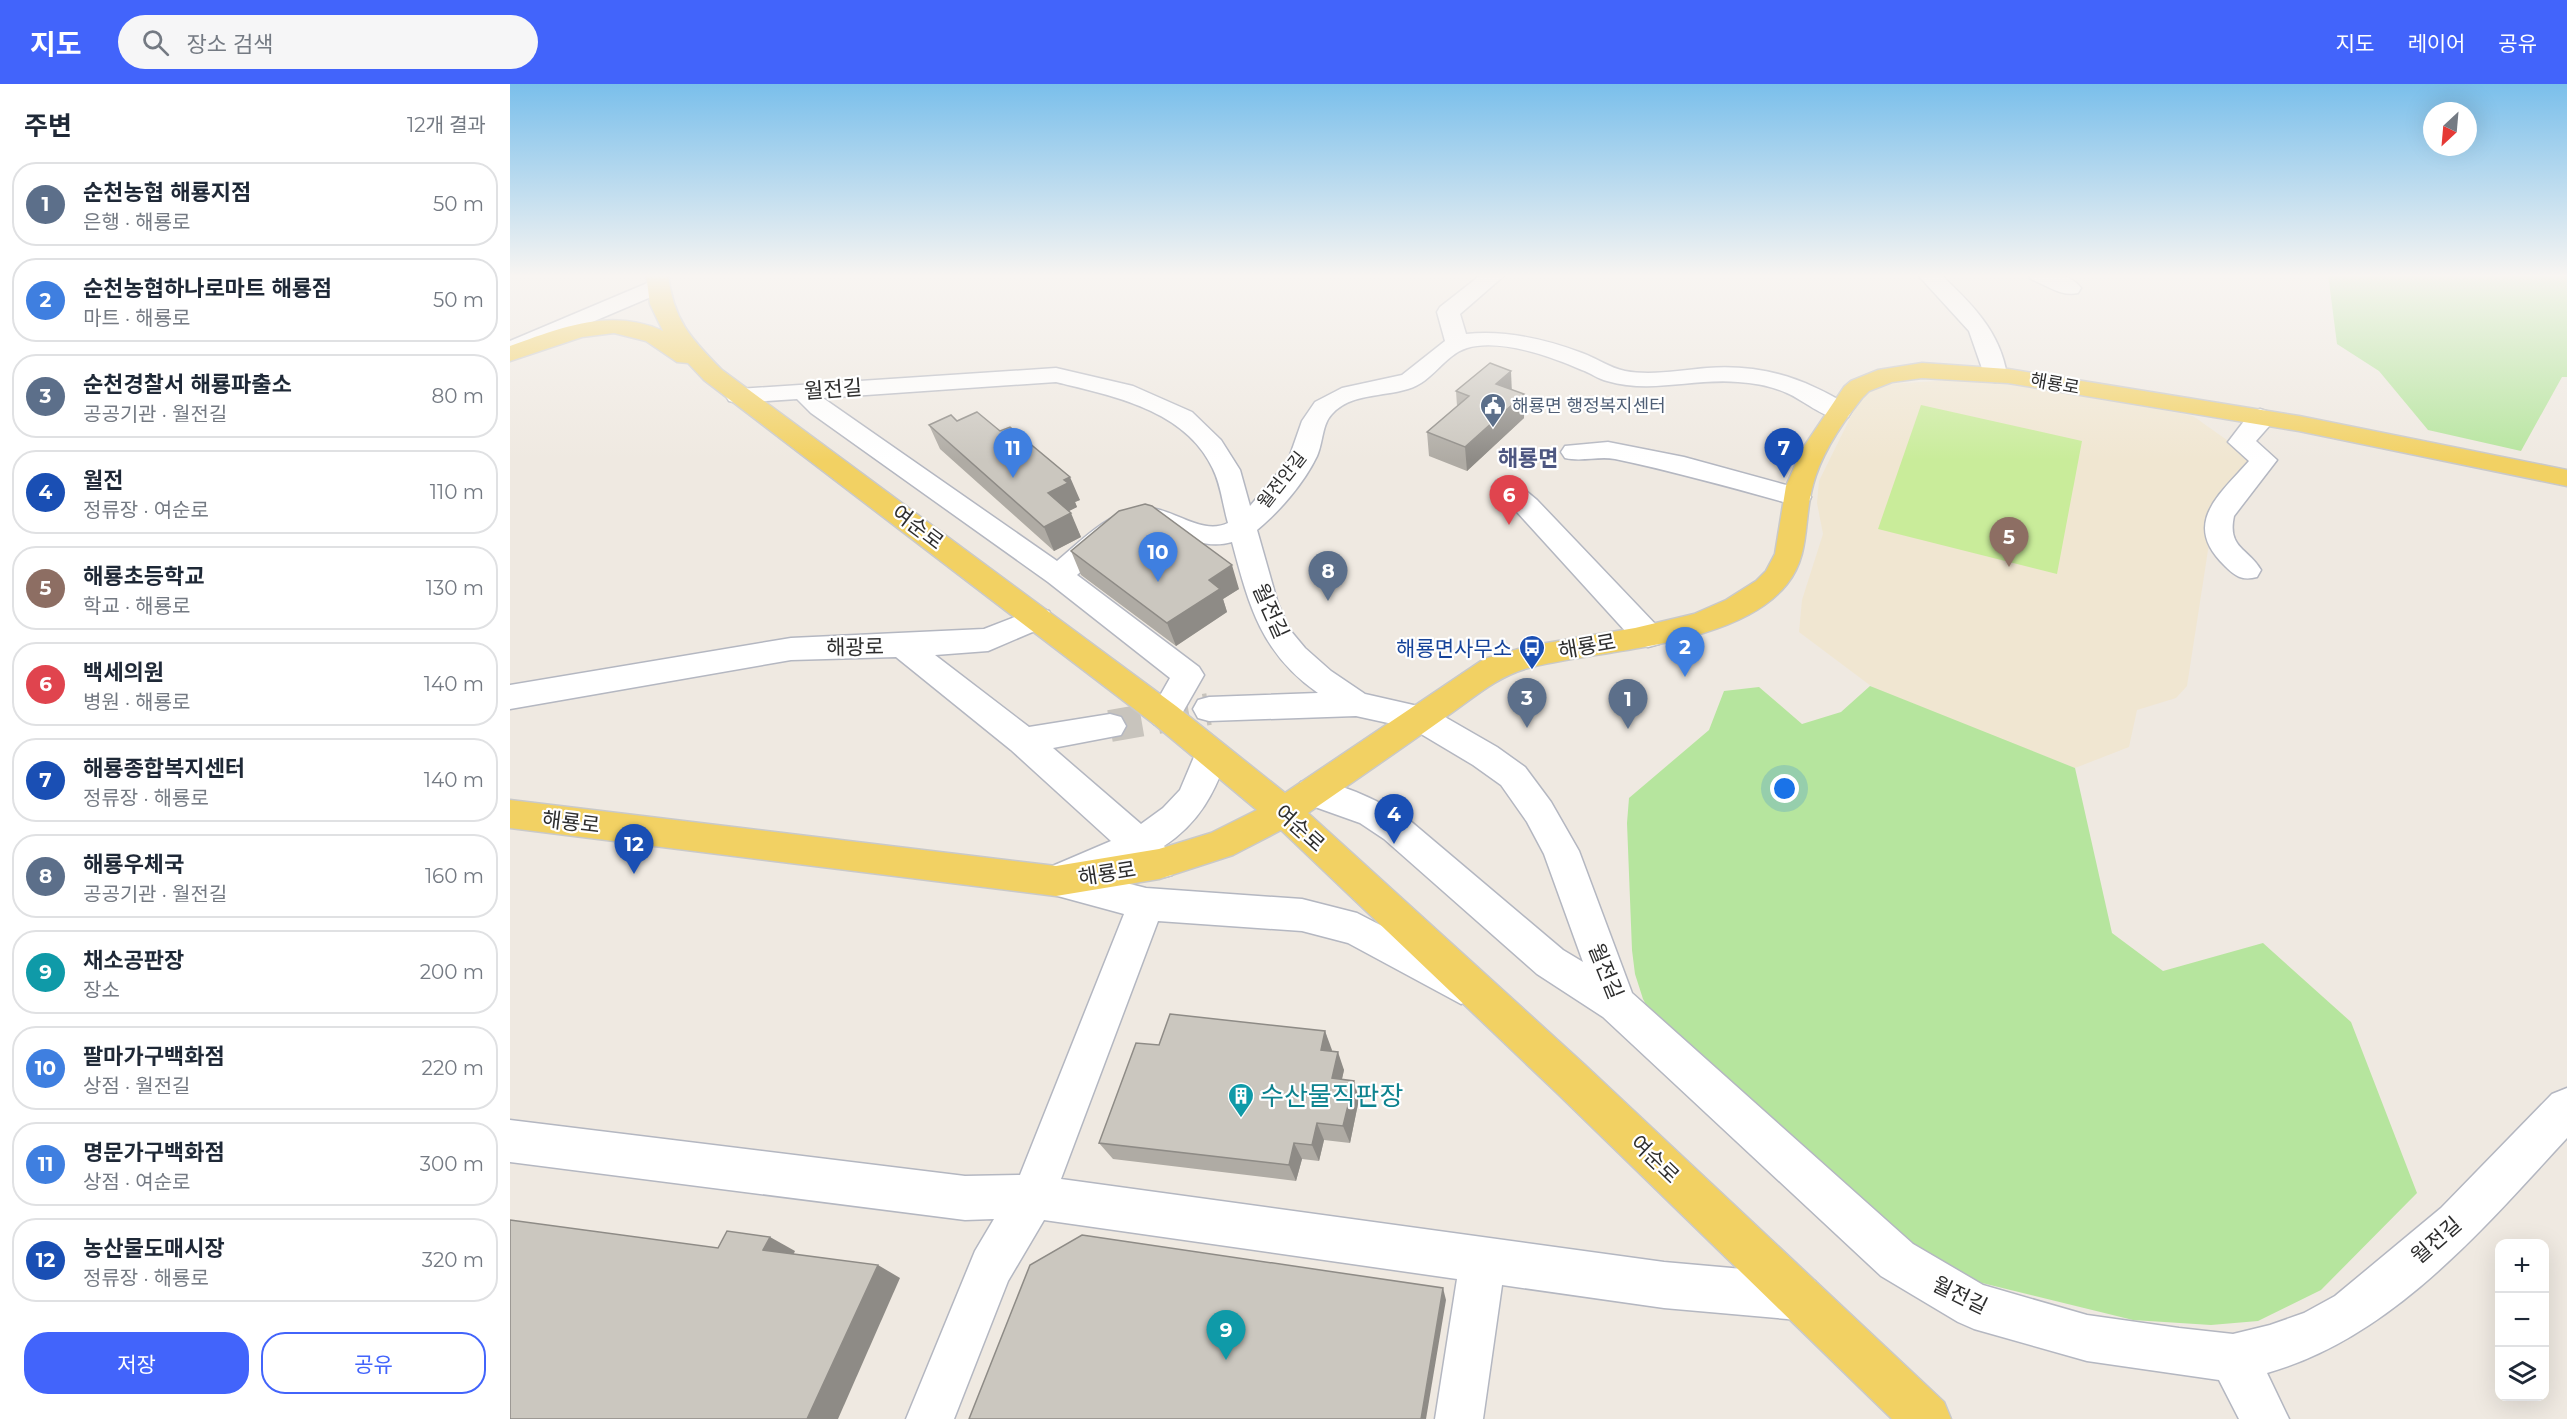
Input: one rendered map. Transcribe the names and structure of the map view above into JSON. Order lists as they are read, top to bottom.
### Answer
{
  "streets": {
    "main road": ["해룡로", "여순로"],
    "street": ["월전길", "월전안길", "해광로"]
  },
  "crossings": [
    ["해룡로", "월전길"],
    ["해룡로", "여순로"],
    ["해룡로", "해광로"],
    ["월전길", "월전안길"],
    ["월전길", "여순로"]
  ],
  "districts": ["해룡면"],
  "places": {
    "public building": ["해룡면 행정복지센터"],
    "bus stop": ["해룡면사무소"],
    "building": ["수산물직판장"]
  },
  "north": "bottom left",
  "page": {
    "header": "지도",
    "search": "장소 검색",
    "nav": ["지도", "레이어", "공유"],
    "heading": ["주변", "12개 결과"],
    "list": [
      {
        "mark": "1",
        "name": "순천농협 해룡지점",
        "note": "은행 · 해룡로",
        "value": "50 m"
      },
      {
        "mark": "2",
        "name": "순천농협하나로마트 해룡점",
        "note": "마트 · 해룡로",
        "value": "50 m"
      },
      {
        "mark": "3",
        "name": "순천경찰서 해룡파출소",
        "note": "공공기관 · 월전길",
        "value": "80 m"
      },
      {
        "mark": "4",
        "name": "월전",
        "note": "정류장 · 여순로",
        "value": "110 m"
      },
      {
        "mark": "5",
        "name": "해룡초등학교",
        "note": "학교 · 해룡로",
        "value": "130 m"
      },
      {
        "mark": "6",
        "name": "백세의원",
        "note": "병원 · 해룡로",
        "value": "140 m"
      },
      {
        "mark": "7",
        "name": "해룡종합복지센터",
        "note": "정류장 · 해룡로",
        "value": "140 m"
      },
      {
        "mark": "8",
        "name": "해룡우체국",
        "note": "공공기관 · 월전길",
        "value": "160 m"
      },
      {
        "mark": "9",
        "name": "채소공판장",
        "note": "장소",
        "value": "200 m"
      },
      {
        "mark": "10",
        "name": "팔마가구백화점",
        "note": "상점 · 월전길",
        "value": "220 m"
      },
      {
        "mark": "11",
        "name": "명문가구백화점",
        "note": "상점 · 여순로",
        "value": "300 m"
      },
      {
        "mark": "12",
        "name": "농산물도매시장",
        "note": "정류장 · 해룡로",
        "value": "320 m"
      }
    ],
    "pins": [
      "7",
      "11",
      "6",
      "5",
      "10",
      "8",
      "2",
      "3",
      "1",
      "4",
      "12",
      "9"
    ],
    "map_buttons": ["+", "−"],
    "buttons": ["저장", "공유"]
  }
}
